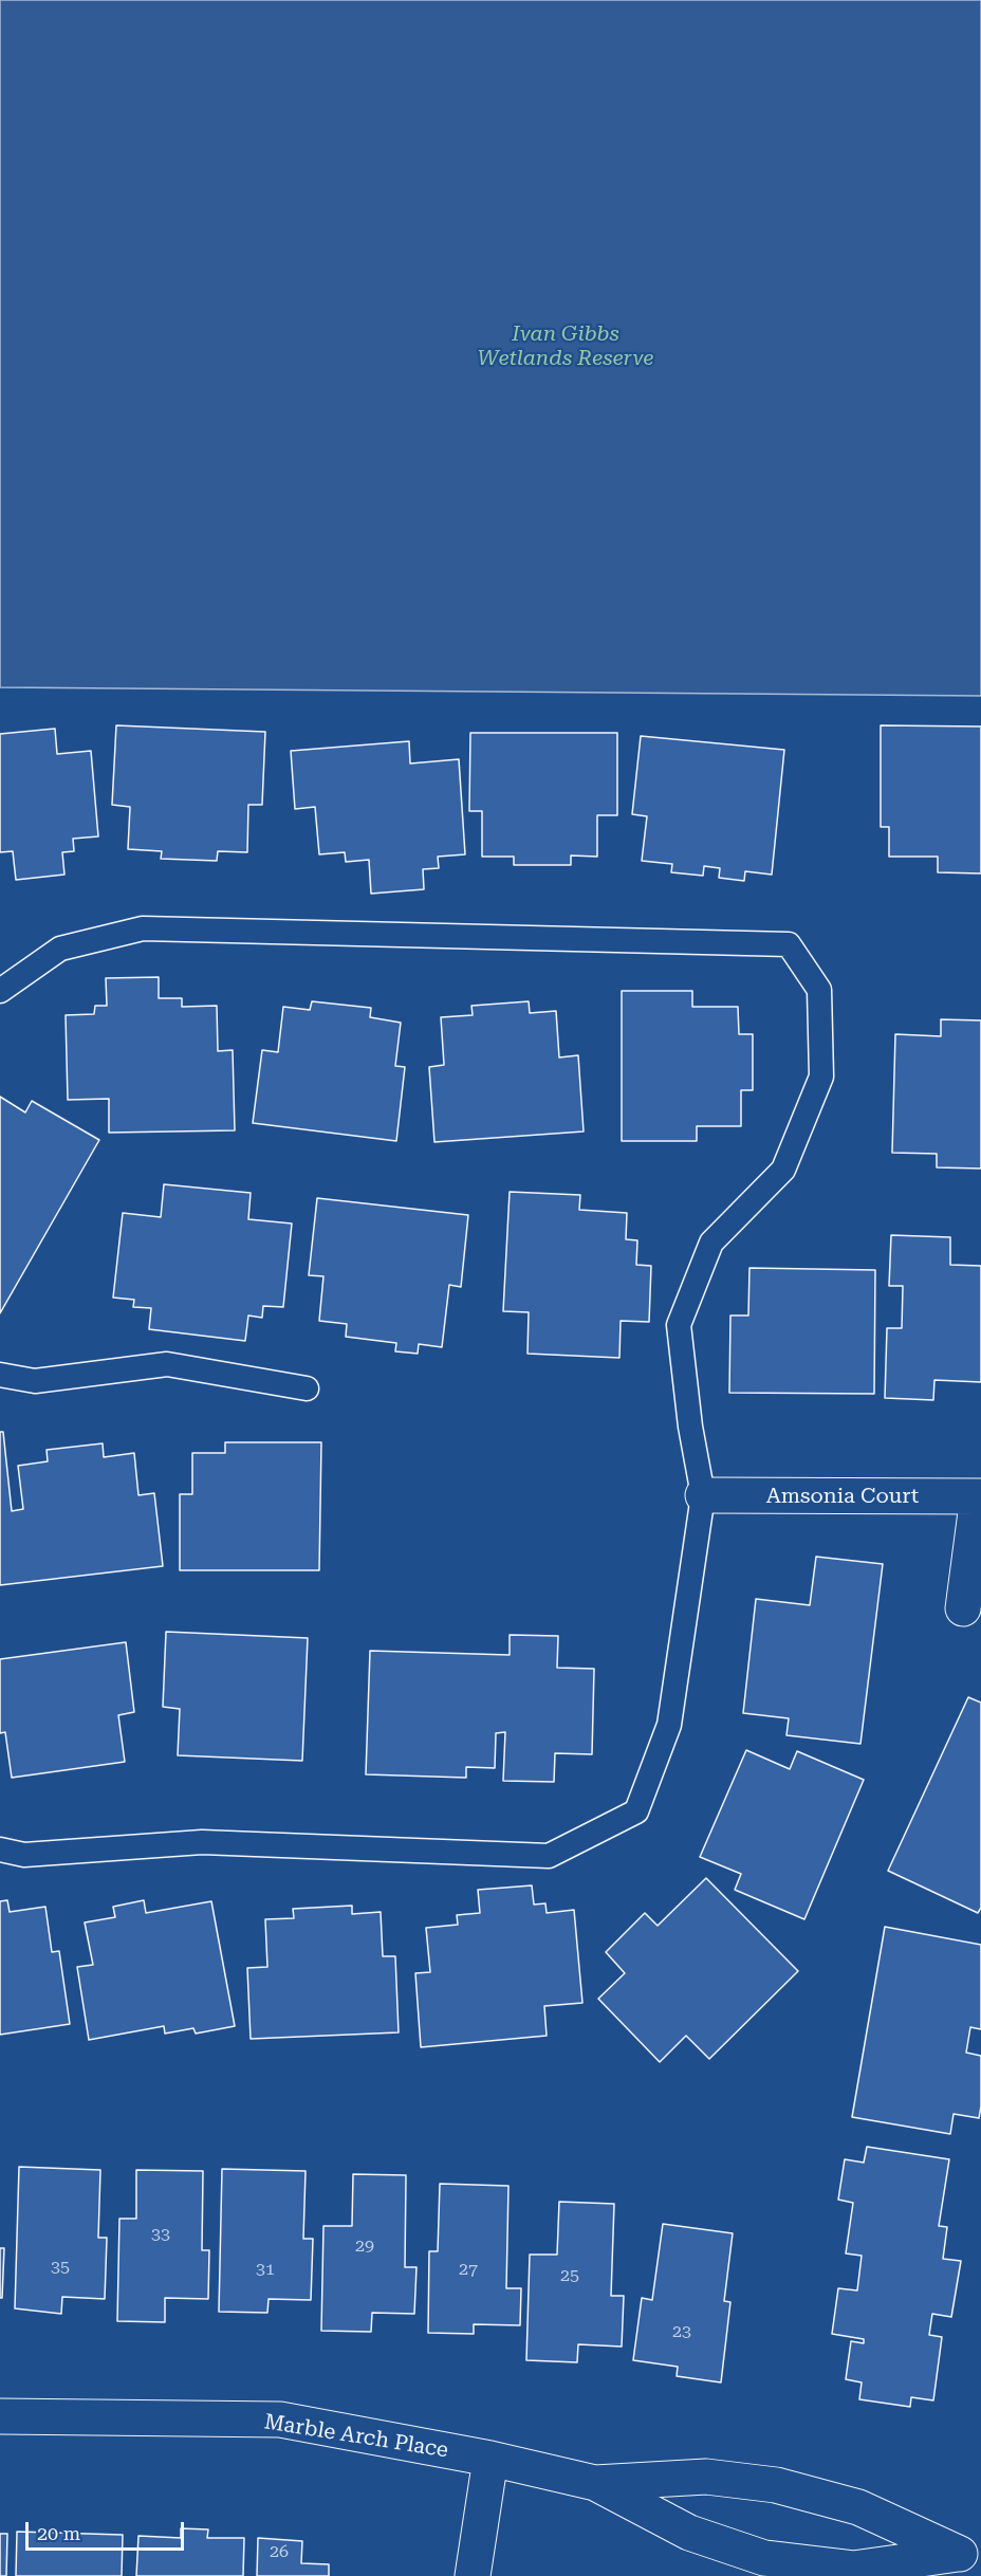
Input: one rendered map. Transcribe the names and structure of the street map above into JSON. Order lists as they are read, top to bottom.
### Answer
{
  "streets": {
    "street": ["Amsonia Court", "Marble Arch Place"]
  },
  "parks": ["Ivan Gibbs Wetlands Reserve"],
  "house_numbers": [
    "33",
    "29",
    "35",
    "31",
    "27",
    "25",
    "23",
    "26"
  ],
  "scale_bar": "20 m"
}
